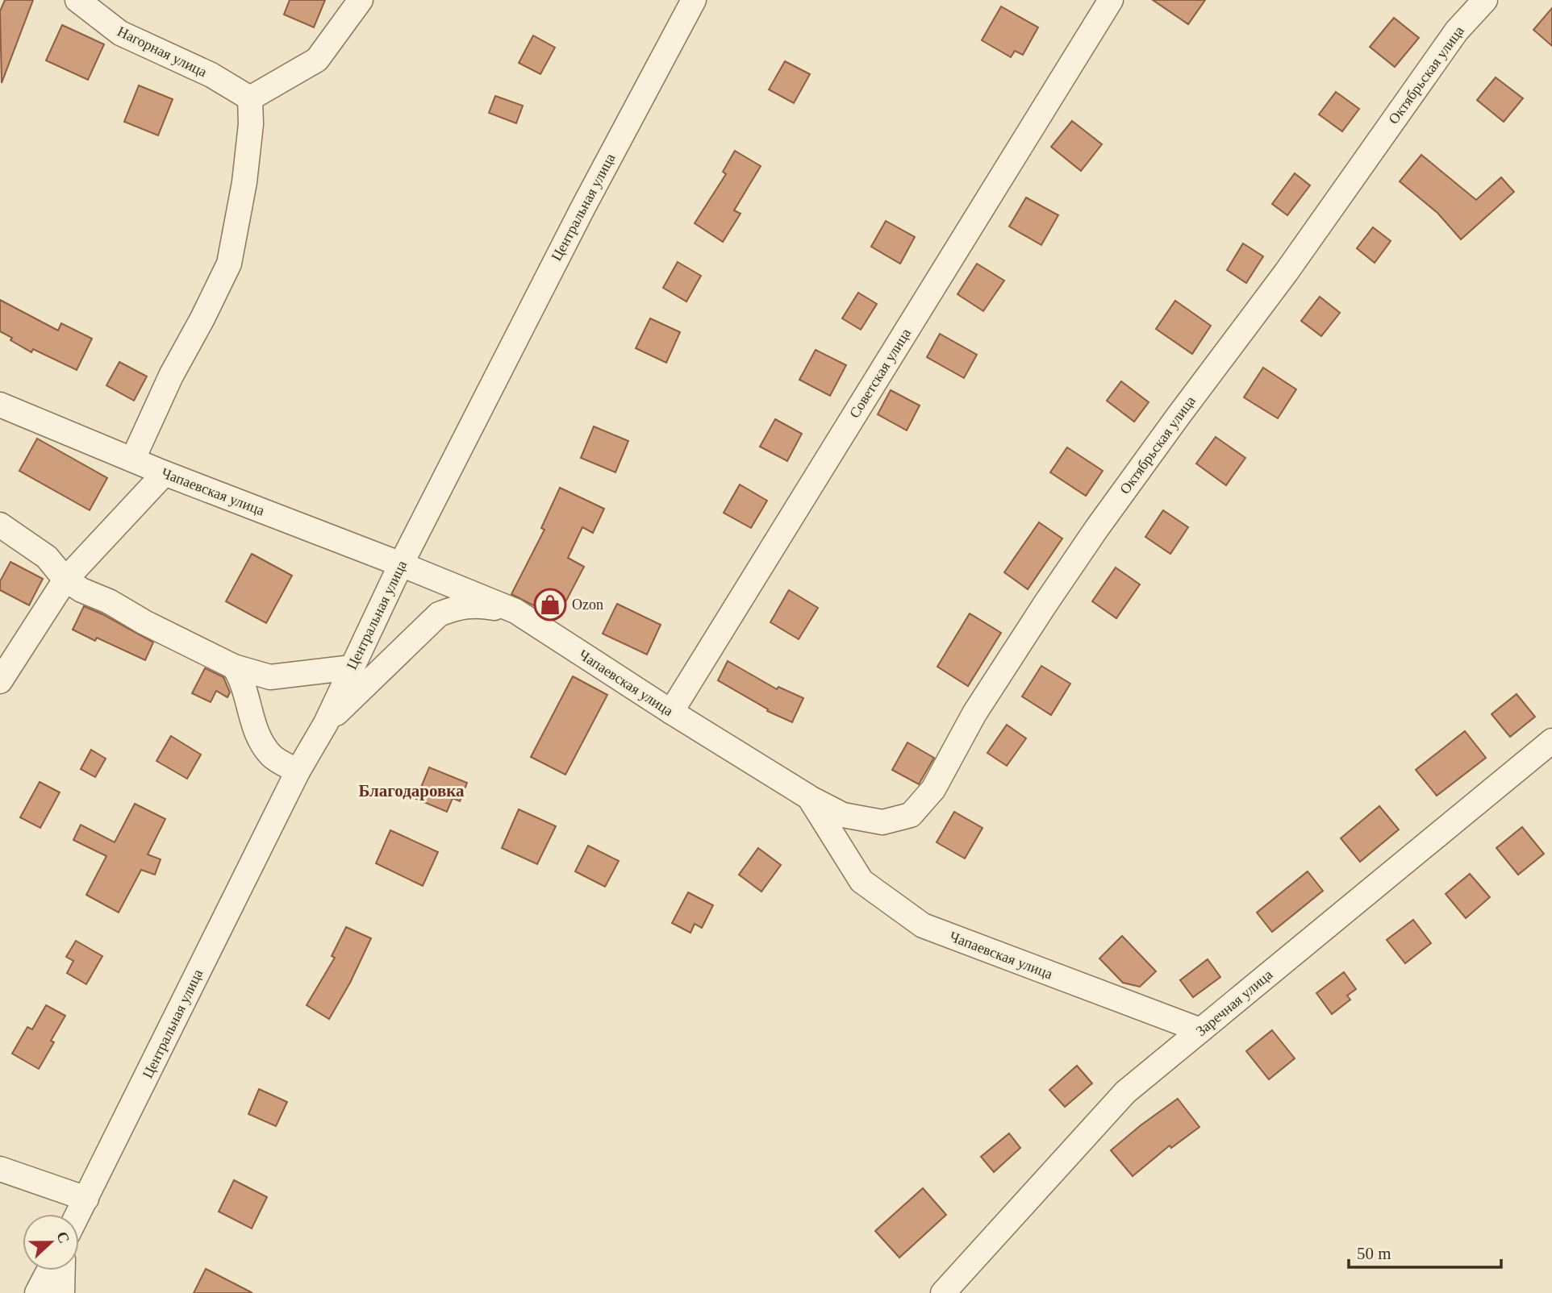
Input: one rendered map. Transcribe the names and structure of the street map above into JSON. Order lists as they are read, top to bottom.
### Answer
{
  "streets": {
    "street": [
      "Нагорная улица",
      "Октябрьская улица",
      "Центральная улица",
      "Советская улица",
      "Чапаевская улица",
      "Заречная улица"
    ]
  },
  "crossings": [
    ["Октябрьская улица", "Чапаевская улица"],
    ["Центральная улица", "Чапаевская улица"],
    ["Советская улица", "Чапаевская улица"],
    ["Чапаевская улица", "Заречная улица"]
  ],
  "districts": ["Благодаровка"],
  "places": {
    "shop": ["Ozon"]
  },
  "scale_bar": "50 m",
  "north": "right"
}
